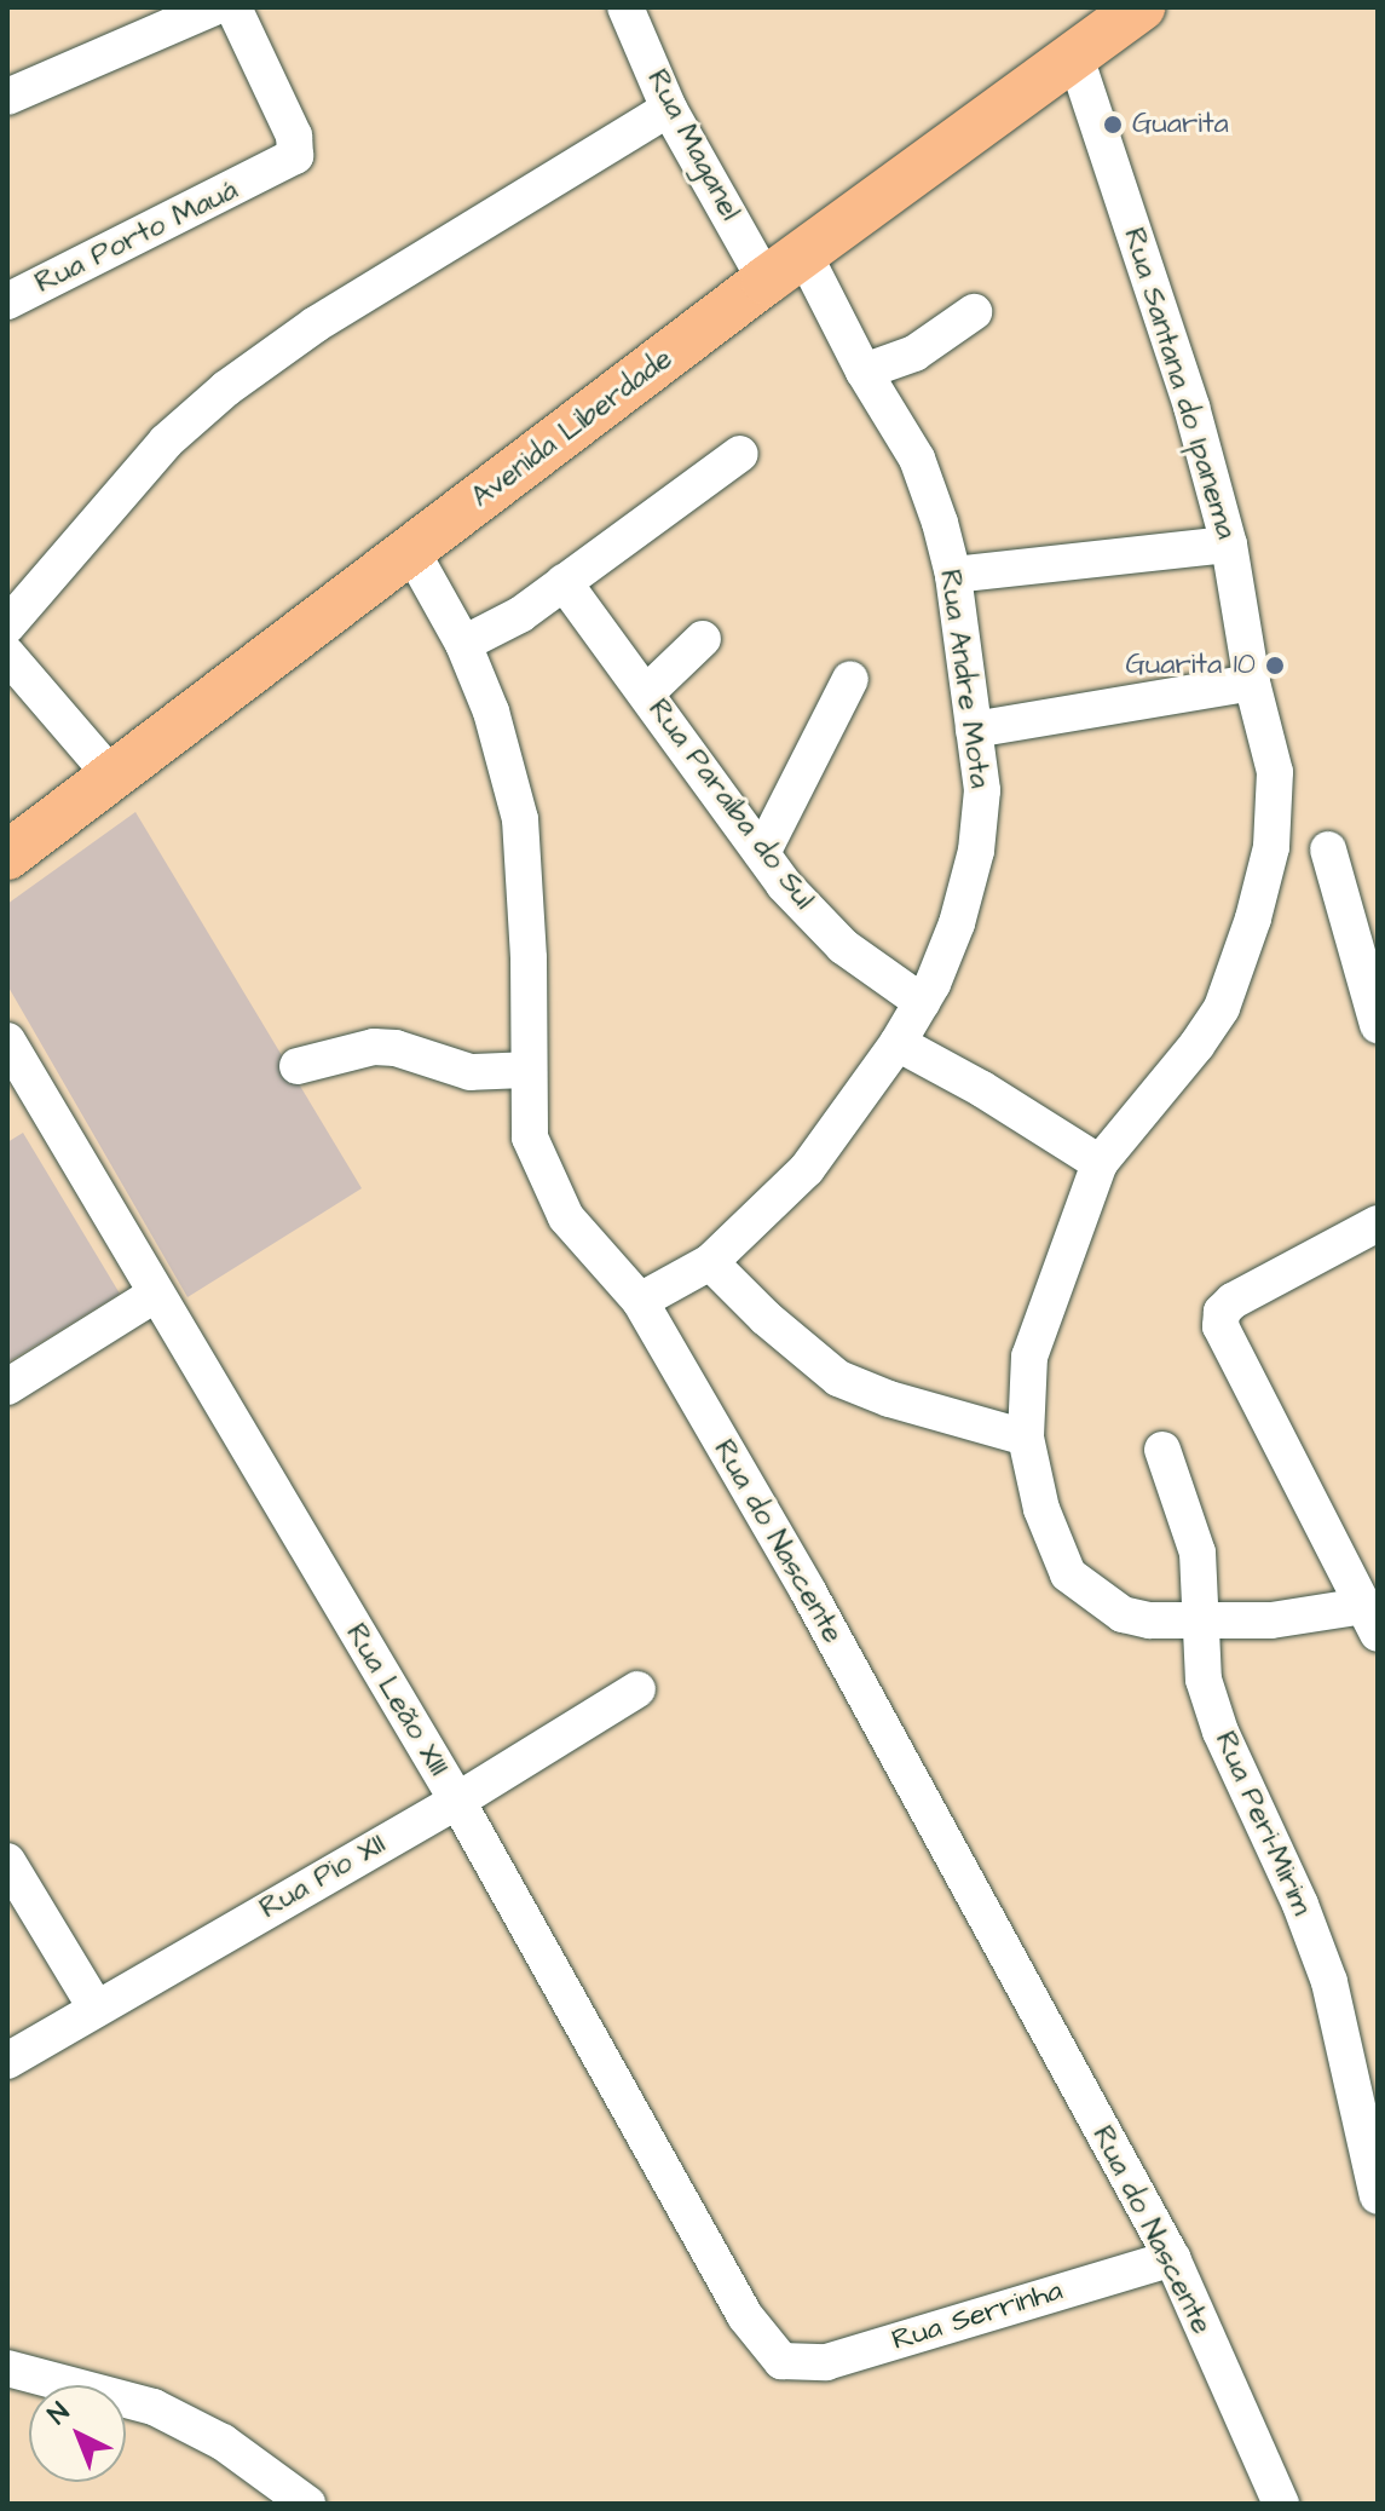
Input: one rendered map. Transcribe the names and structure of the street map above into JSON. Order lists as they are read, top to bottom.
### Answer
{
  "streets": {
    "main road": ["Avenida Liberdade"],
    "street": [
      "Rua Maganel",
      "Rua Porto Mauá",
      "Rua Santana do Ipanema",
      "Rua Andre Mota",
      "Rua Paraíba do Sul",
      "Rua do Nascente",
      "Rua Leão XIII",
      "Rua Peri-Mirim",
      "Rua Pio XII",
      "Rua Serrinha"
    ]
  },
  "crossings": [
    ["Rua Maganel", "Avenida Liberdade"],
    ["Rua Maganel", "Rua Andre Mota"],
    ["Rua Santana do Ipanema", "Avenida Liberdade"],
    ["Rua Santana do Ipanema", "Rua Peri-Mirim"],
    ["Avenida Liberdade", "Rua Andre Mota"],
    ["Avenida Liberdade", "Rua do Nascente"],
    ["Rua Andre Mota", "Rua Paraíba do Sul"],
    ["Rua Andre Mota", "Rua do Nascente"],
    ["Rua do Nascente", "Rua Serrinha"],
    ["Rua Leão XIII", "Rua Pio XII"],
    ["Rua Leão XIII", "Rua Serrinha"]
  ],
  "places": ["Guarita", "Guarita 10"],
  "north": "top left"
}
